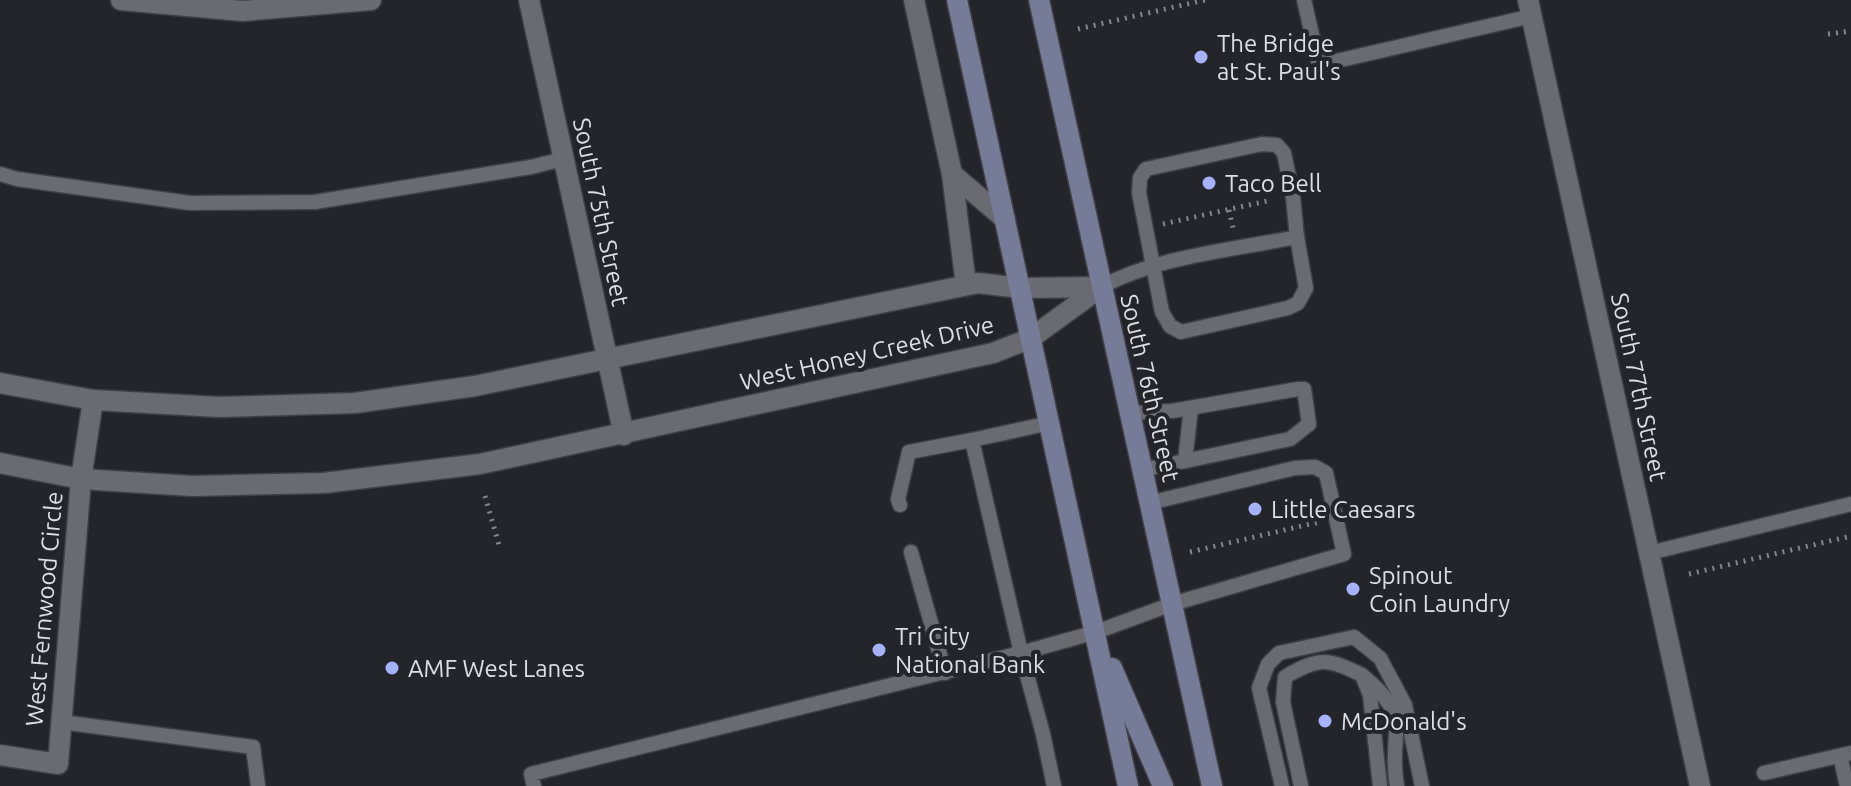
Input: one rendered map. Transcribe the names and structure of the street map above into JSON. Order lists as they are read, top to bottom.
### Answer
{
  "streets": {
    "main road": ["South 76th Street"],
    "street": [
      "South 75th Street",
      "West Honey Creek Drive",
      "South 77th Street",
      "West Fernwood Circle"
    ]
  },
  "crossings": [
    ["South 75th Street", "West Honey Creek Drive"],
    ["West Honey Creek Drive", "South 76th Street"],
    ["West Honey Creek Drive", "West Fernwood Circle"]
  ],
  "places": [
    "The Bridge at St. Paul's",
    "Taco Bell",
    "Little Caesars",
    "Spinout Coin Laundry",
    "Tri City National Bank",
    "AMF West Lanes",
    "McDonald's"
  ]
}
